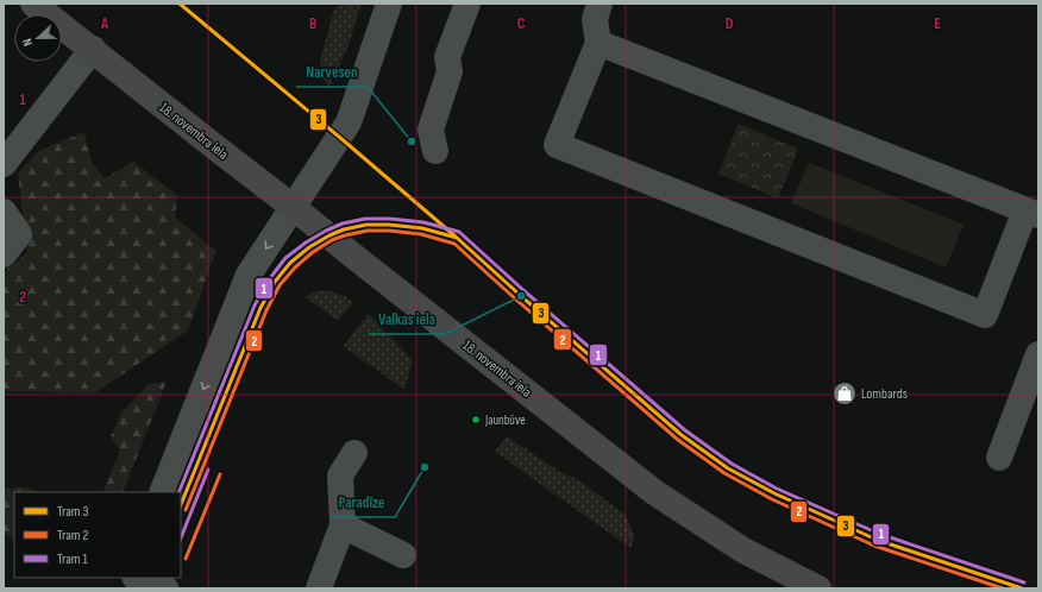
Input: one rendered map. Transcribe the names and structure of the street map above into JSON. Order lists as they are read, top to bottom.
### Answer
{
  "streets": {
    "main road": ["18. novembra iela"]
  },
  "places": {
    "other": [
      "Narvesen",
      "Valkas iela",
      "Jaunbūve",
      "Paradīze"
    ],
    "shop": ["Lombards"]
  },
  "lines": ["tram line 3", "tram line 1", "tram line 2"],
  "legend": ["Tram 3", "Tram 2", "Tram 1"],
  "north": "left",
  "grid": {
    "columns": [
      "A",
      "B",
      "C",
      "D",
      "E"
    ],
    "rows": ["1", "2"]
  }
}
